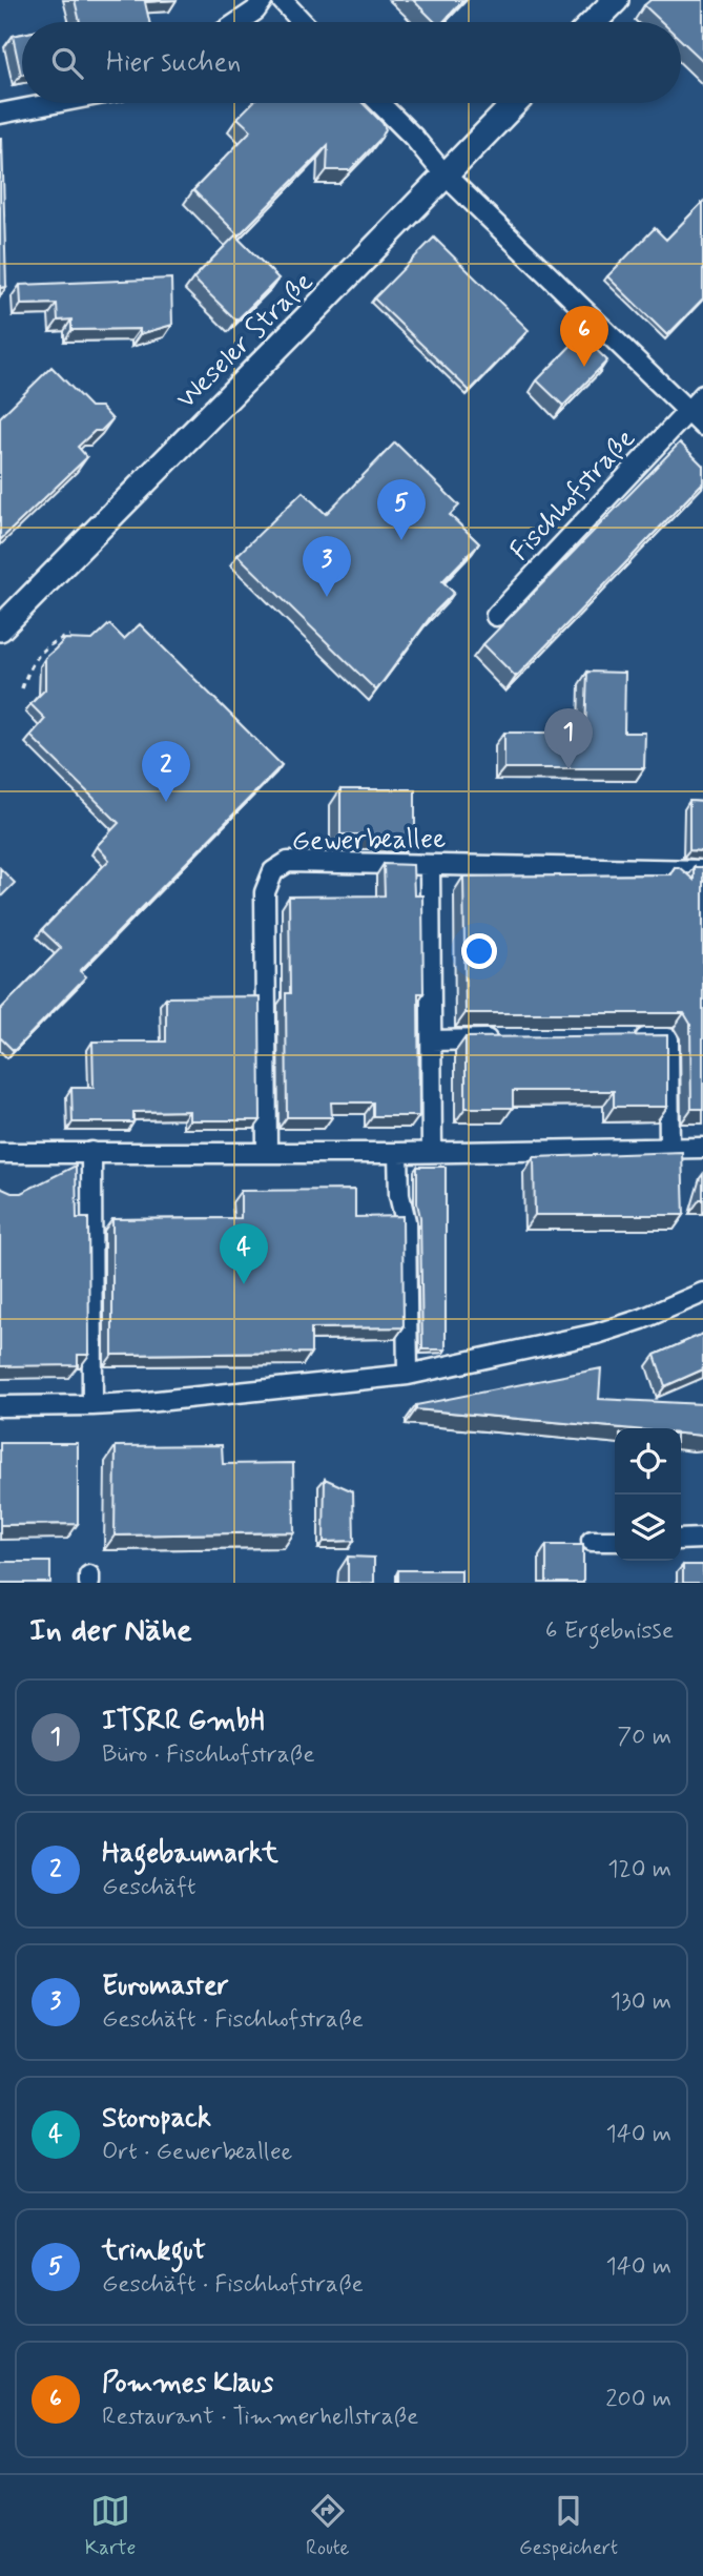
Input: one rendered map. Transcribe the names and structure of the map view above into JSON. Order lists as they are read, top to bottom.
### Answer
{
  "streets": {
    "main road": ["Weseler Straße"],
    "street": ["Fischhofstraße", "Gewerbeallee"]
  },
  "page": {
    "search": "Hier suchen",
    "pins": [
      "6",
      "5",
      "3",
      "1",
      "2",
      "4"
    ],
    "heading": ["In der Nähe", "6 Ergebnisse"],
    "list": [
      {
        "mark": "1",
        "name": "ITSRR GmbH",
        "note": "Büro · Fischhofstraße",
        "value": "70 m"
      },
      {
        "mark": "2",
        "name": "Hagebaumarkt",
        "note": "Geschäft",
        "value": "120 m"
      },
      {
        "mark": "3",
        "name": "Euromaster",
        "note": "Geschäft · Fischhofstraße",
        "value": "130 m"
      },
      {
        "mark": "4",
        "name": "Storopack",
        "note": "Ort · Gewerbeallee",
        "value": "140 m"
      },
      {
        "mark": "5",
        "name": "trinkgut",
        "note": "Geschäft · Fischhofstraße",
        "value": "140 m"
      },
      {
        "mark": "6",
        "name": "Pommes Klaus",
        "note": "Restaurant · Timmerhellstraße",
        "value": "200 m"
      }
    ],
    "nav": ["Karte", "Route", "Gespeichert"]
  }
}
